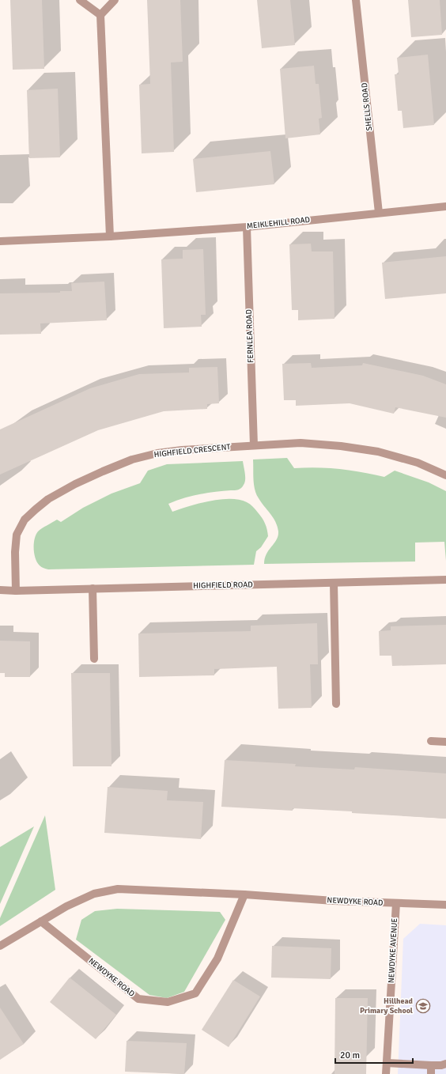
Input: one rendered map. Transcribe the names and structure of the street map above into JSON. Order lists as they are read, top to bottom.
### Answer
{
  "streets": {
    "street": [
      "SHELLS ROAD",
      "MEIKLEHILL ROAD",
      "FERNLEA ROAD",
      "HIGHFIELD CRESCENT",
      "HIGHFIELD ROAD",
      "NEWDYKE ROAD",
      "NEWDYKE AVENUE"
    ]
  },
  "crossings": [
    ["SHELLS ROAD", "MEIKLEHILL ROAD"],
    ["MEIKLEHILL ROAD", "FERNLEA ROAD"],
    ["FERNLEA ROAD", "HIGHFIELD CRESCENT"],
    ["HIGHFIELD CRESCENT", "HIGHFIELD ROAD"],
    ["NEWDYKE ROAD", "NEWDYKE AVENUE"]
  ],
  "places": {
    "school or university": ["Hillhead Primary School"]
  },
  "scale_bar": "20 m"
}
